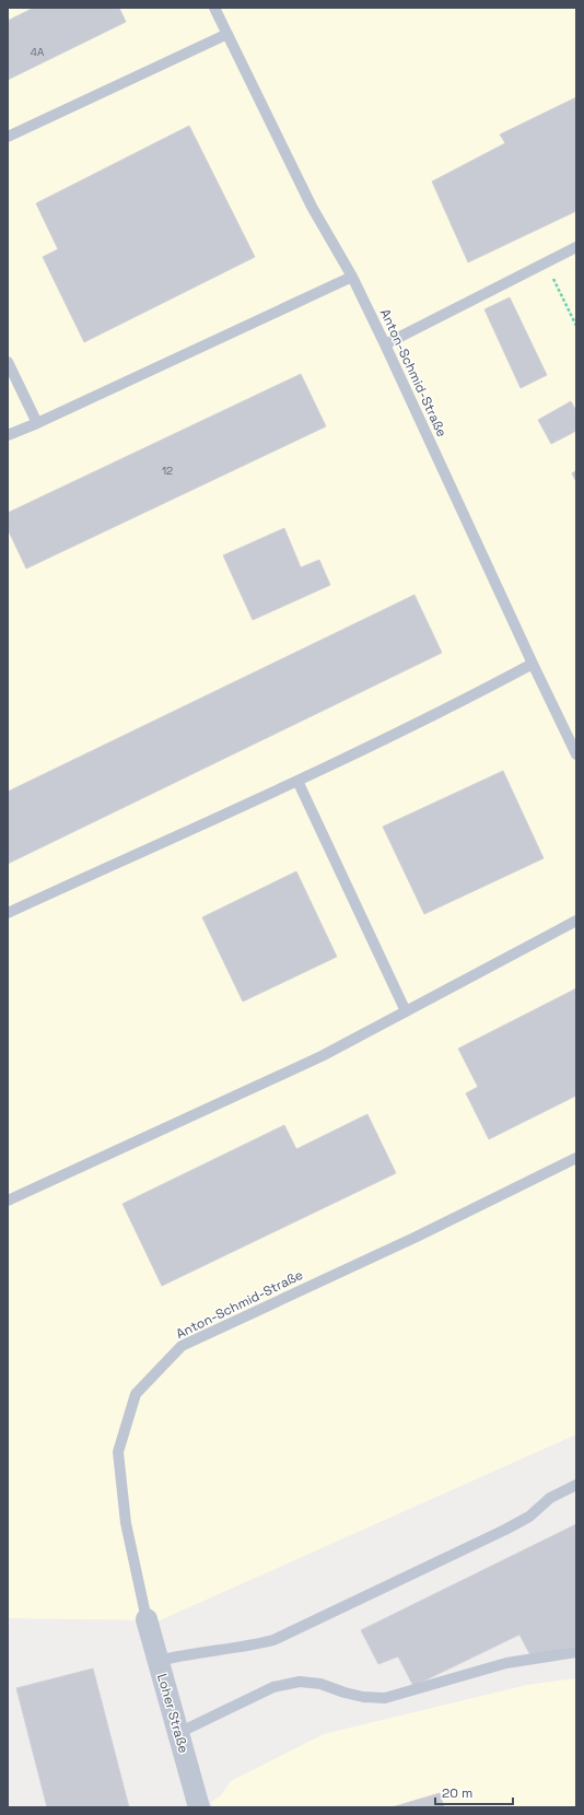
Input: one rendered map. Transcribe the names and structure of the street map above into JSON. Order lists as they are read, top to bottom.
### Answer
{
  "streets": {
    "street": ["Loher Straße"],
    "lane": ["Anton-Schmid-Straße"]
  },
  "crossings": [
    ["Anton-Schmid-Straße", "Loher Straße"]
  ],
  "house_numbers": ["4A", "12"],
  "scale_bar": "20 m"
}
